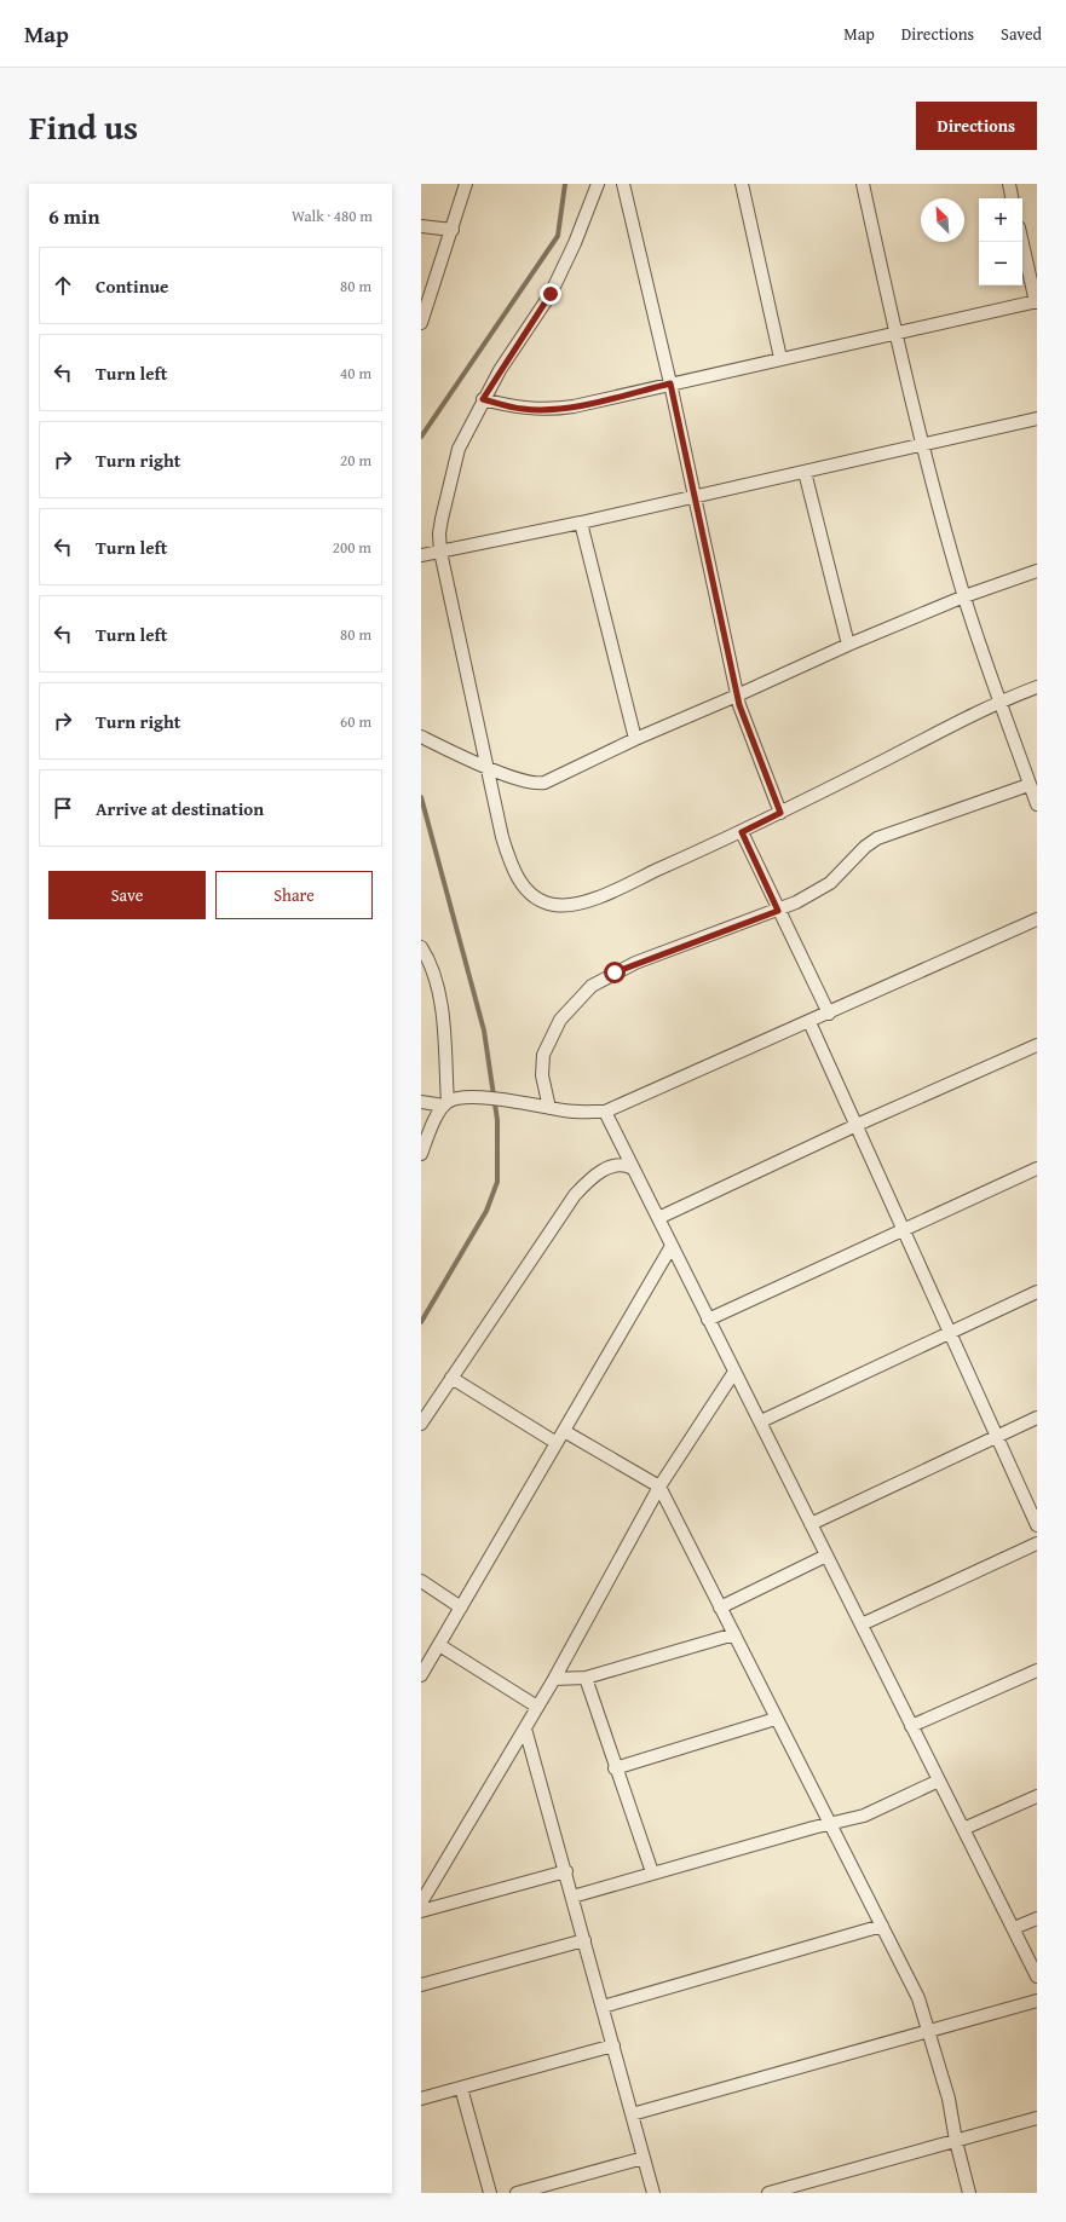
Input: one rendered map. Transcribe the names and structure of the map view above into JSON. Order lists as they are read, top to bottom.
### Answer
{
  "north": "top left",
  "page": {
    "header": "Map",
    "nav": ["Map", "Directions", "Saved"],
    "title": "Find us",
    "buttons": [
      "Directions",
      ["Save", "Share"]
    ],
    "heading": ["6 min", "Walk · 480 m"],
    "map_buttons": ["+", "−"],
    "list": [
      ["Continue", "80 m"],
      ["Turn left", "40 m"],
      ["Turn right", "20 m"],
      ["Turn left", "200 m"],
      ["Turn left", "80 m"],
      ["Turn right", "60 m"],
      "Arrive at destination"
    ]
  }
}
